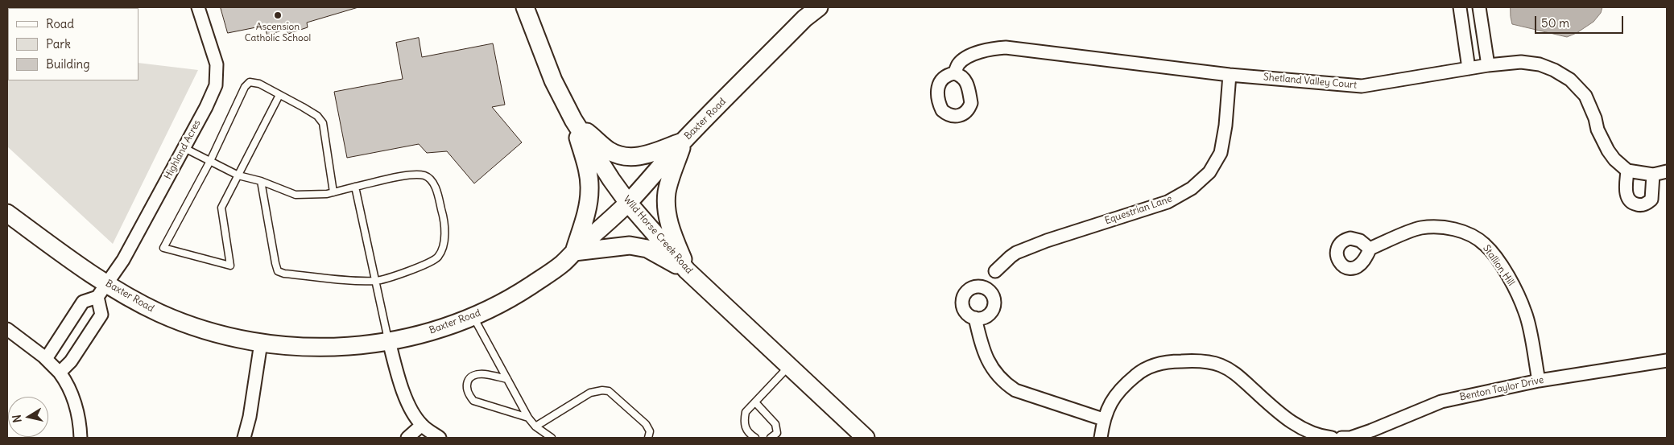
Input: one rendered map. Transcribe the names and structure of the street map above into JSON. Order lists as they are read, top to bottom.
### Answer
{
  "streets": {
    "main road": ["Baxter Road", "Wild Horse Creek Road"],
    "street": [
      "Shetland Valley Court",
      "Highland Acres",
      "Equestrian Lane",
      "Stallion Hill",
      "Benton Taylor Drive"
    ]
  },
  "crossings": [
    ["Shetland Valley Court", "Equestrian Lane"],
    ["Baxter Road", "Highland Acres"],
    ["Baxter Road", "Wild Horse Creek Road"],
    ["Stallion Hill", "Benton Taylor Drive"]
  ],
  "places": ["Ascension Catholic School"],
  "legend": ["Road", "Park", "Building"],
  "scale_bar": "50 m",
  "north": "left"
}
